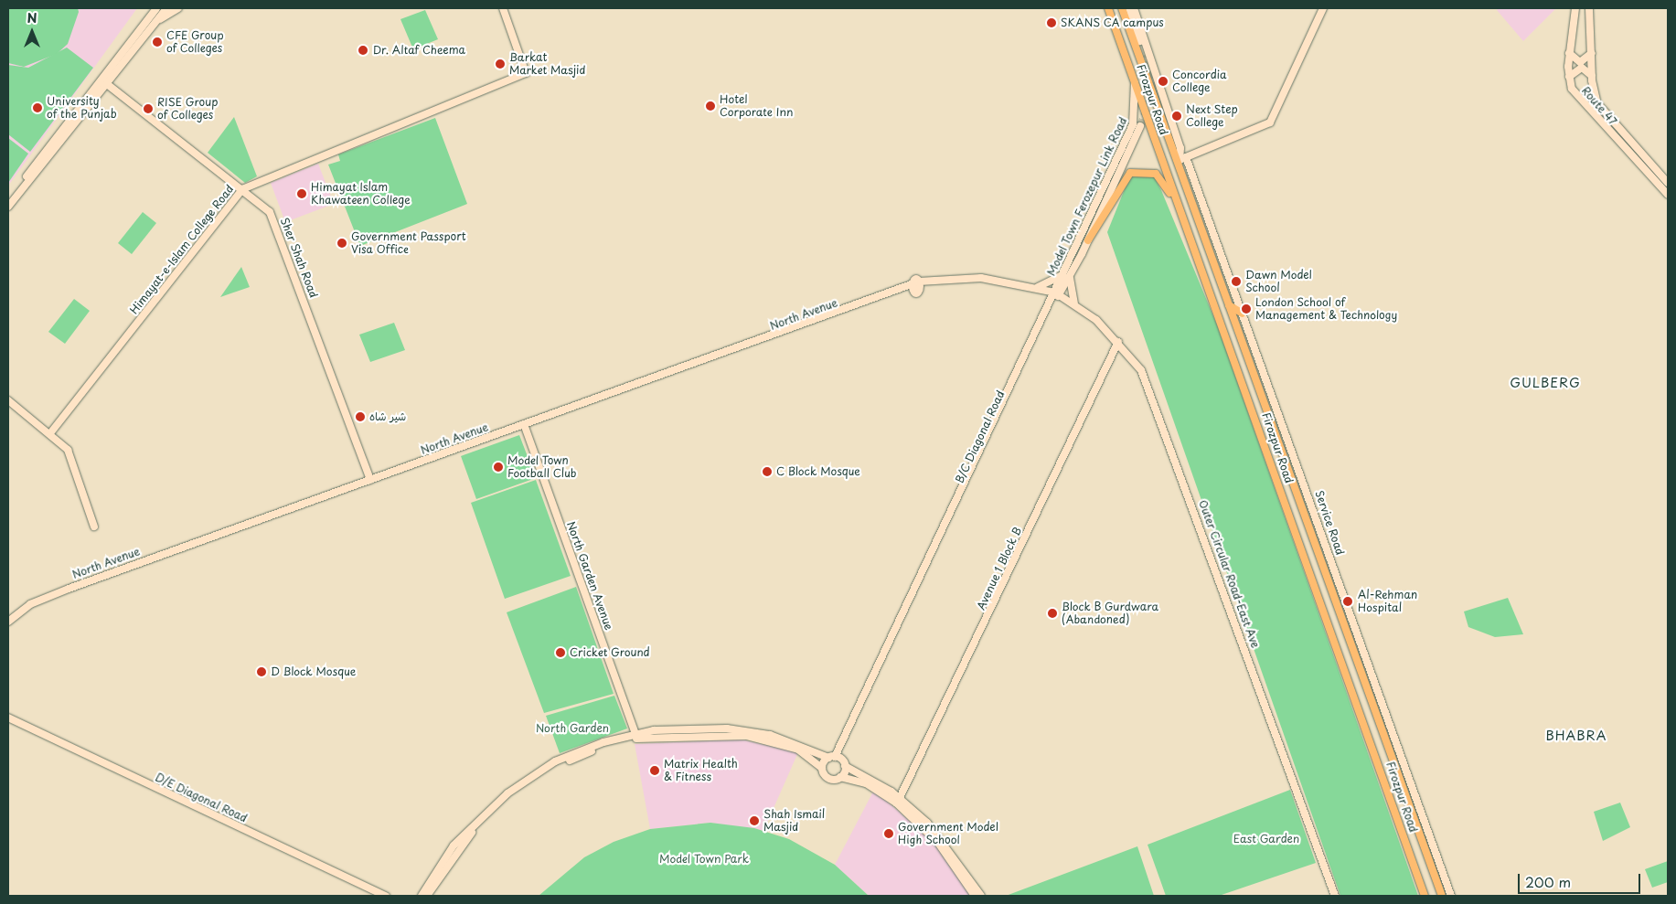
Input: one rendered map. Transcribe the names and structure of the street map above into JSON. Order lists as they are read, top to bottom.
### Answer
{
  "streets": {
    "main road": ["Firozpur Road"],
    "street": [
      "Route 47",
      "Model Town Ferozepur Link Road",
      "Himayat-e-Islam College Road",
      "Sher Shah Road",
      "North Avenue",
      "B/C Diagonal Road",
      "Service Road",
      "Avenue 1 Block B",
      "Outer Circular Road-East Ave",
      "North Garden Avenue",
      "D/E Diagonal Road"
    ]
  },
  "crossings": [
    ["Firozpur Road", "Model Town Ferozepur Link Road"],
    ["Firozpur Road", "Service Road"],
    ["Model Town Ferozepur Link Road", "B/C Diagonal Road"],
    ["Model Town Ferozepur Link Road", "Outer Circular Road-East Ave"],
    ["Himayat-e-Islam College Road", "Sher Shah Road"],
    ["Sher Shah Road", "North Avenue"],
    ["North Avenue", "Outer Circular Road-East Ave"],
    ["North Avenue", "North Garden Avenue"],
    ["B/C Diagonal Road", "Outer Circular Road-East Ave"],
    ["Avenue 1 Block B", "Outer Circular Road-East Ave"]
  ],
  "districts": ["GULBERG", "BHABRA"],
  "parks": ["North Garden", "East Garden", "Model Town Park"],
  "places": [
    "SKANS CA campus",
    "CFE Group of Colleges",
    "Dr. Altaf Cheema",
    "Barkat Market Masjid",
    "Concordia College",
    "Hotel Corporate Inn",
    "University of the Punjab",
    "RISE Group of Colleges",
    "Next Step College",
    "Himayat Islam Khawateen College",
    "Government Passport Visa Office",
    "Dawn Model School",
    "London School of Management & Technology",
    "شیر شاہ",
    "Model Town Football Club",
    "C Block Mosque",
    "Al-Rehman Hospital",
    "Block B Gurdwara (Abandoned)",
    "Cricket Ground",
    "D Block Mosque",
    "Matrix Health & Fitness",
    "Shah Ismail Masjid",
    "Government Model High School"
  ],
  "scale_bar": "200 m",
  "north": "top"
}
